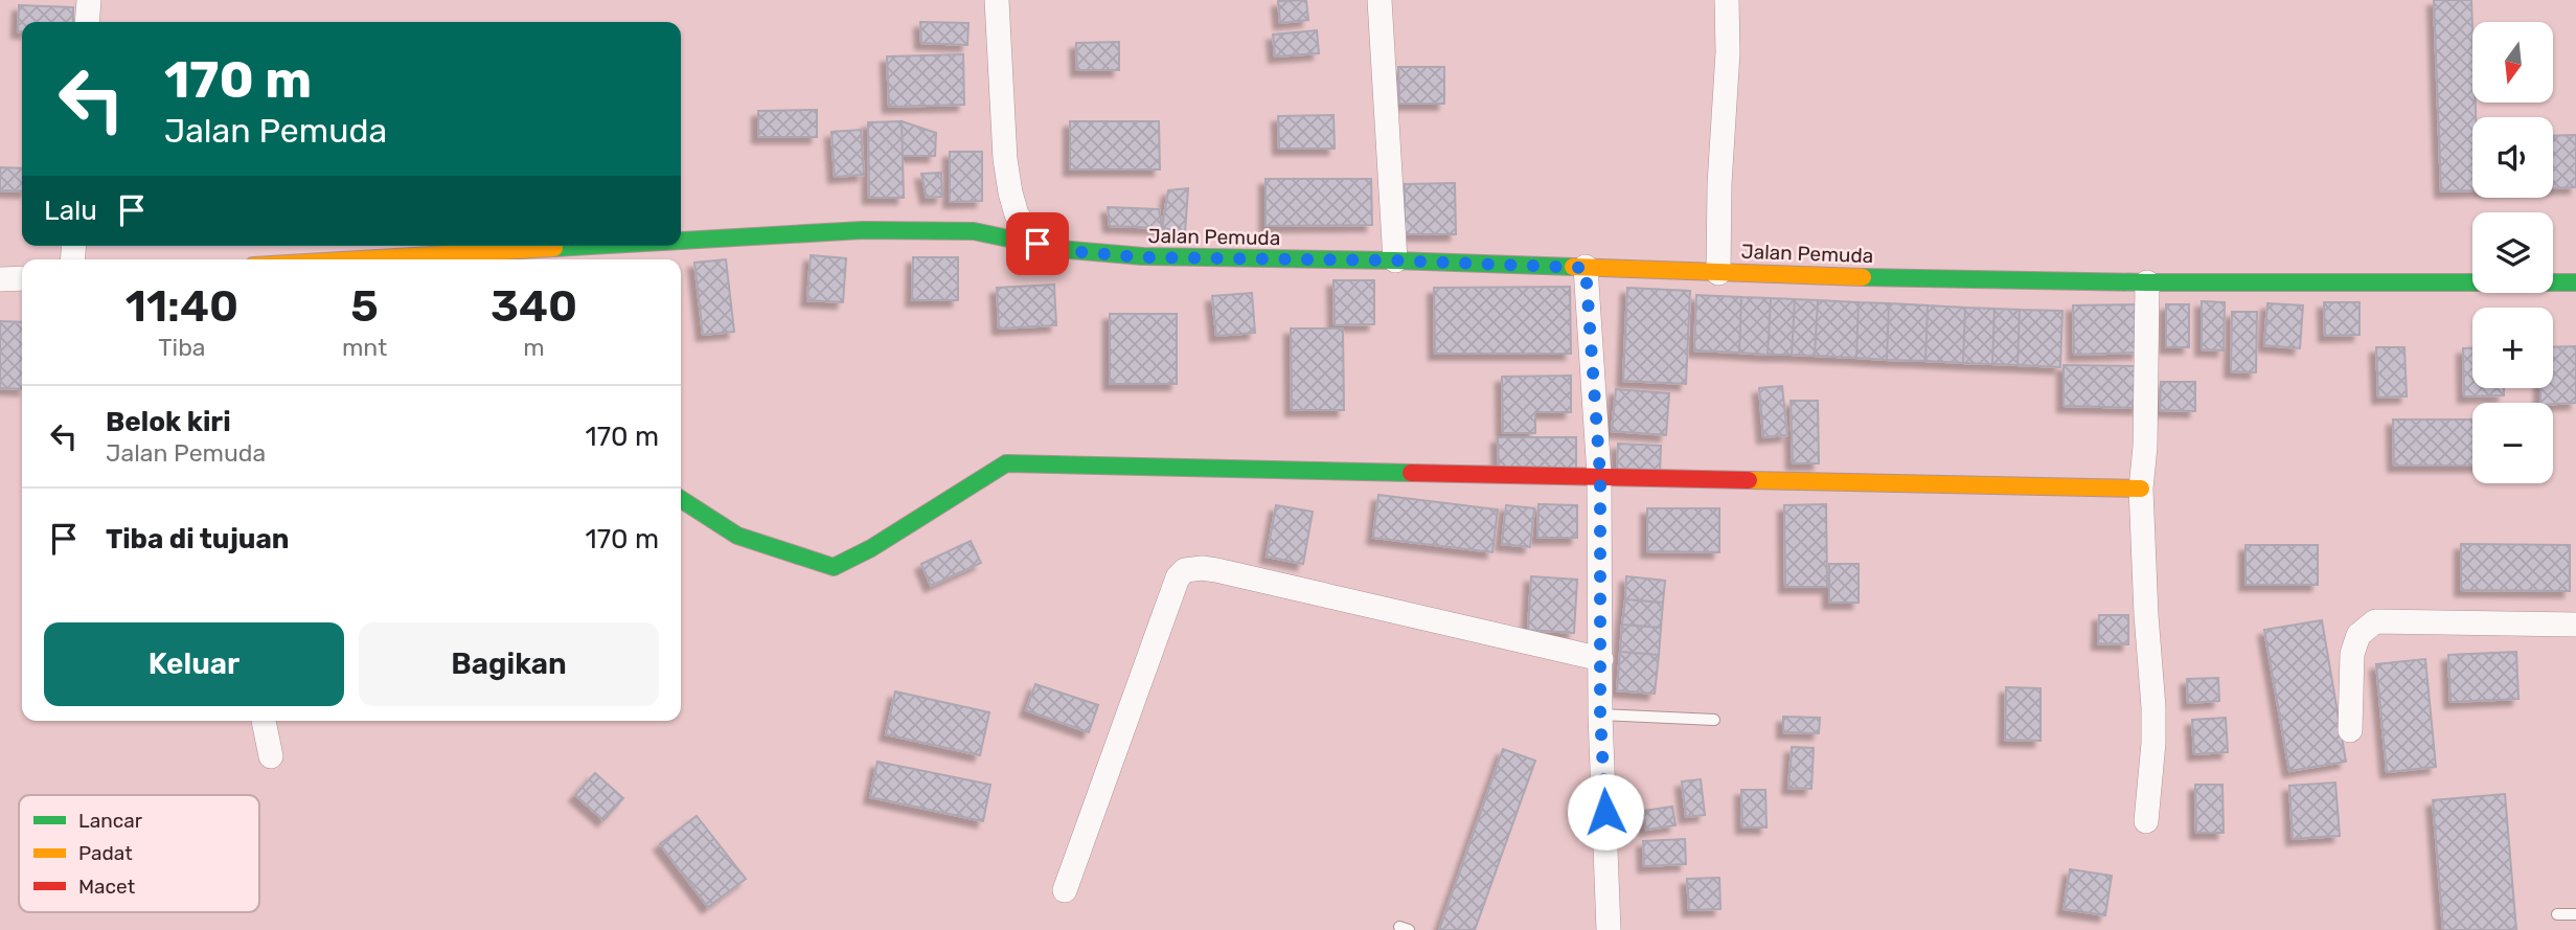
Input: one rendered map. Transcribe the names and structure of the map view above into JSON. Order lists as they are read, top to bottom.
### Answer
{
  "streets": {
    "street": ["Jalan Pemuda"]
  },
  "legend": ["Lancar", "Padat", "Macet"],
  "north": "bottom",
  "page": {
    "map_buttons": ["+", "−"],
    "turn": ["170 m", "Jalan Pemuda"],
    "then": "Lalu",
    "eta": [
      "11:40",
      "Tiba",
      "5",
      "mnt",
      "340",
      "m"
    ],
    "list": [
      {
        "name": "Belok kiri",
        "note": "Jalan Pemuda",
        "value": "170 m"
      },
      {
        "name": "Tiba di tujuan",
        "value": "170 m"
      }
    ],
    "buttons": ["Keluar", "Bagikan"]
  }
}
